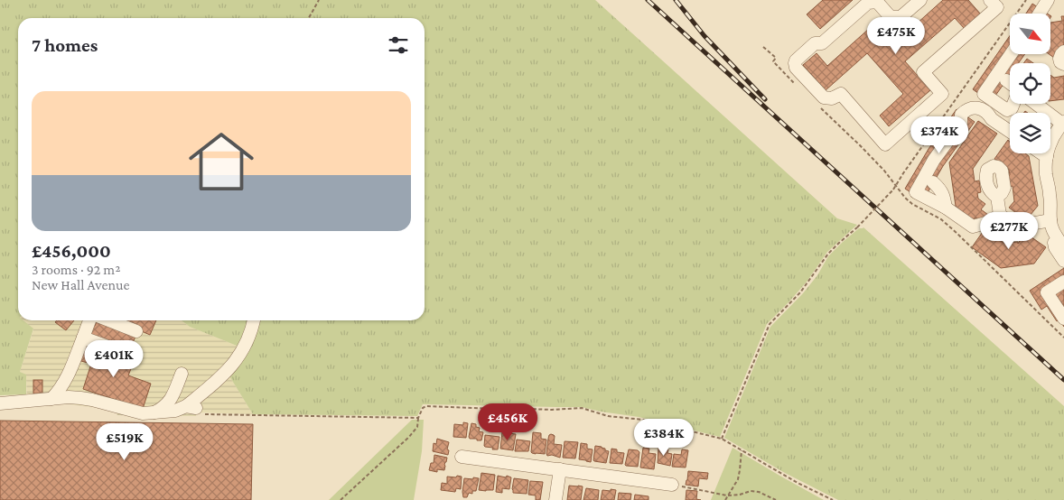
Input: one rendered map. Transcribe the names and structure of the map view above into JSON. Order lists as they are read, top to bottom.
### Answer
{
  "north": "bottom right",
  "page": {
    "price": [
      "£475K",
      "£374K",
      "£277K",
      "£401K",
      "£456K",
      "£384K",
      "£519K"
    ],
    "heading": "7 homes",
    "list": [
      {
        "name": "£456,000",
        "note": "3 rooms · 92 m² · New Hall Avenue"
      }
    ]
  }
}
